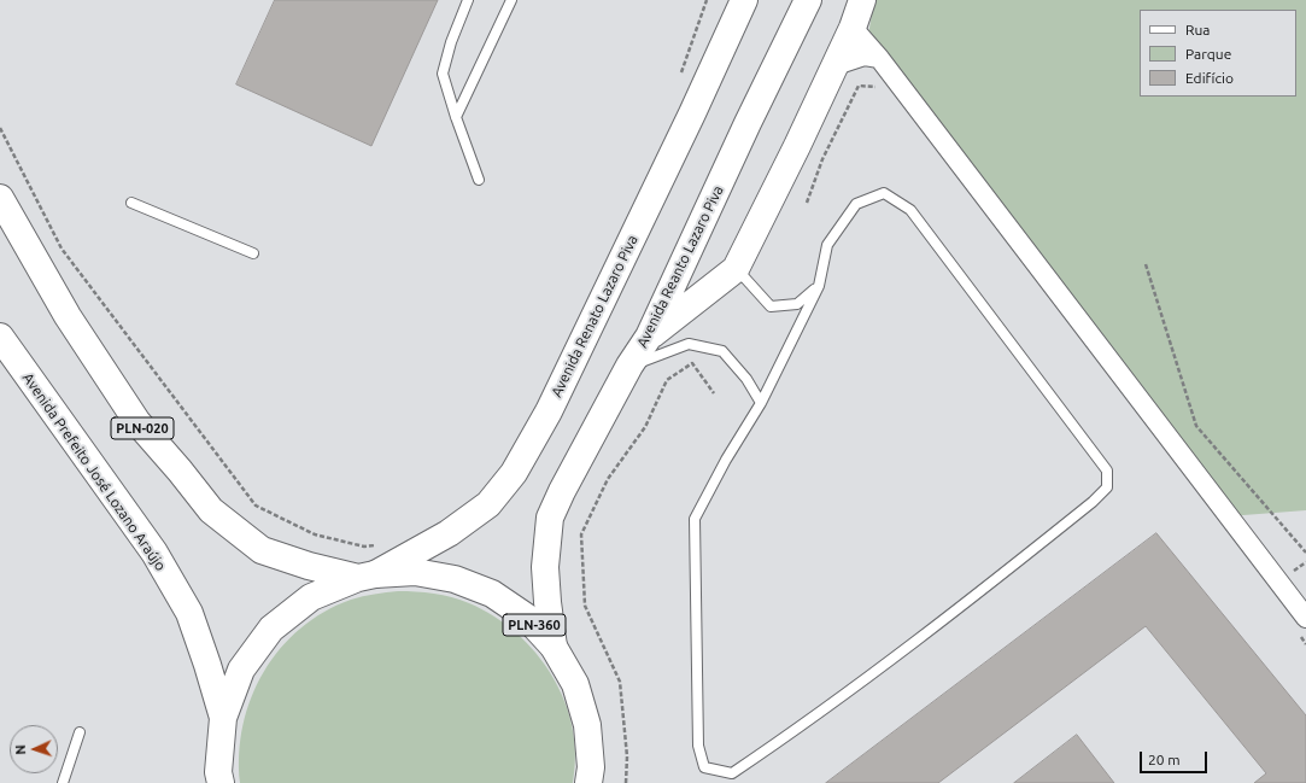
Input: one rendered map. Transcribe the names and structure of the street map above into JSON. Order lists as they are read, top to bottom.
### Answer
{
  "streets": {
    "main road": [
      "Avenida Reanto Lazaro Piva",
      "Avenida Renato Lazaro Piva",
      "PLN-020",
      "Avenida Prefeito José Lozano Araújo",
      "PLN-360"
    ]
  },
  "crossings": [
    ["Avenida Reanto Lazaro Piva", "PLN-360"],
    ["Avenida Renato Lazaro Piva", "PLN-020"],
    ["Avenida Renato Lazaro Piva", "PLN-360"],
    ["PLN-020", "PLN-360"],
    ["Avenida Prefeito José Lozano Araújo", "PLN-360"]
  ],
  "legend": ["Rua", "Parque", "Edifício"],
  "scale_bar": "20 m",
  "north": "left"
}
